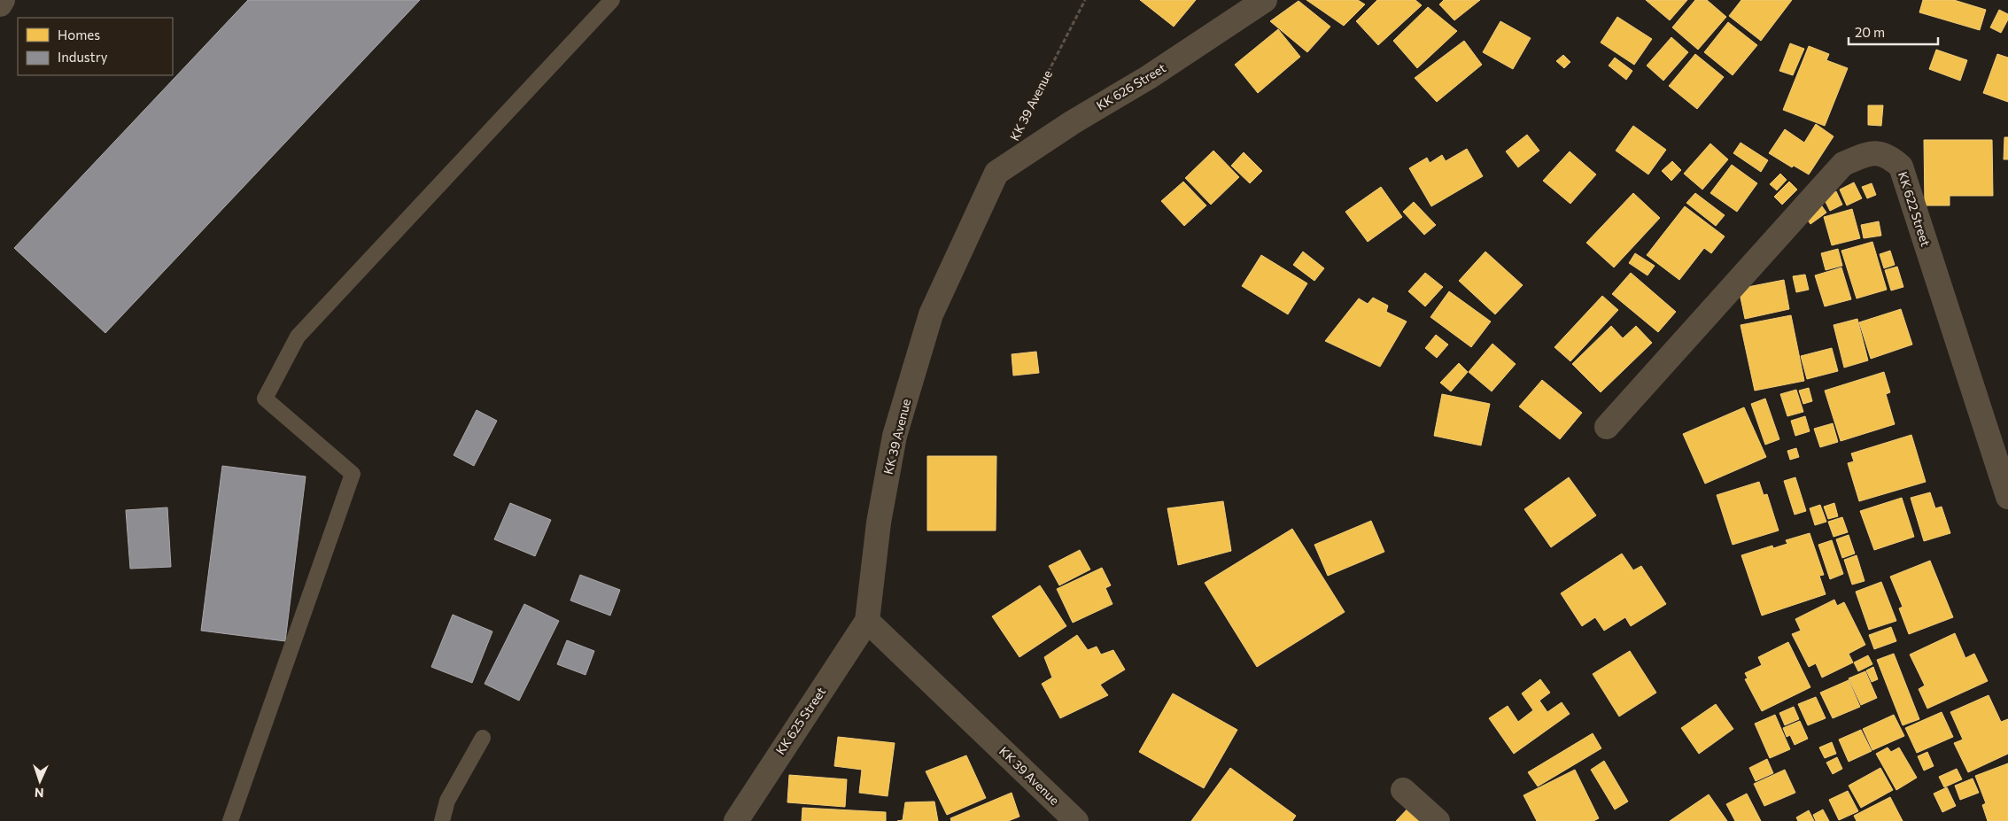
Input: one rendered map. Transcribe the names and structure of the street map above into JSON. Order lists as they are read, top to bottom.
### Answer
{
  "streets": {
    "street": [
      "KK 626 Street",
      "KK 39 Avenue",
      "KK 622 Street",
      "KK 625 Street"
    ]
  },
  "crossings": [
    ["KK 626 Street", "KK 39 Avenue"],
    ["KK 39 Avenue", "KK 625 Street"]
  ],
  "legend": ["Homes", "Industry"],
  "scale_bar": "20 m",
  "north": "bottom"
}
